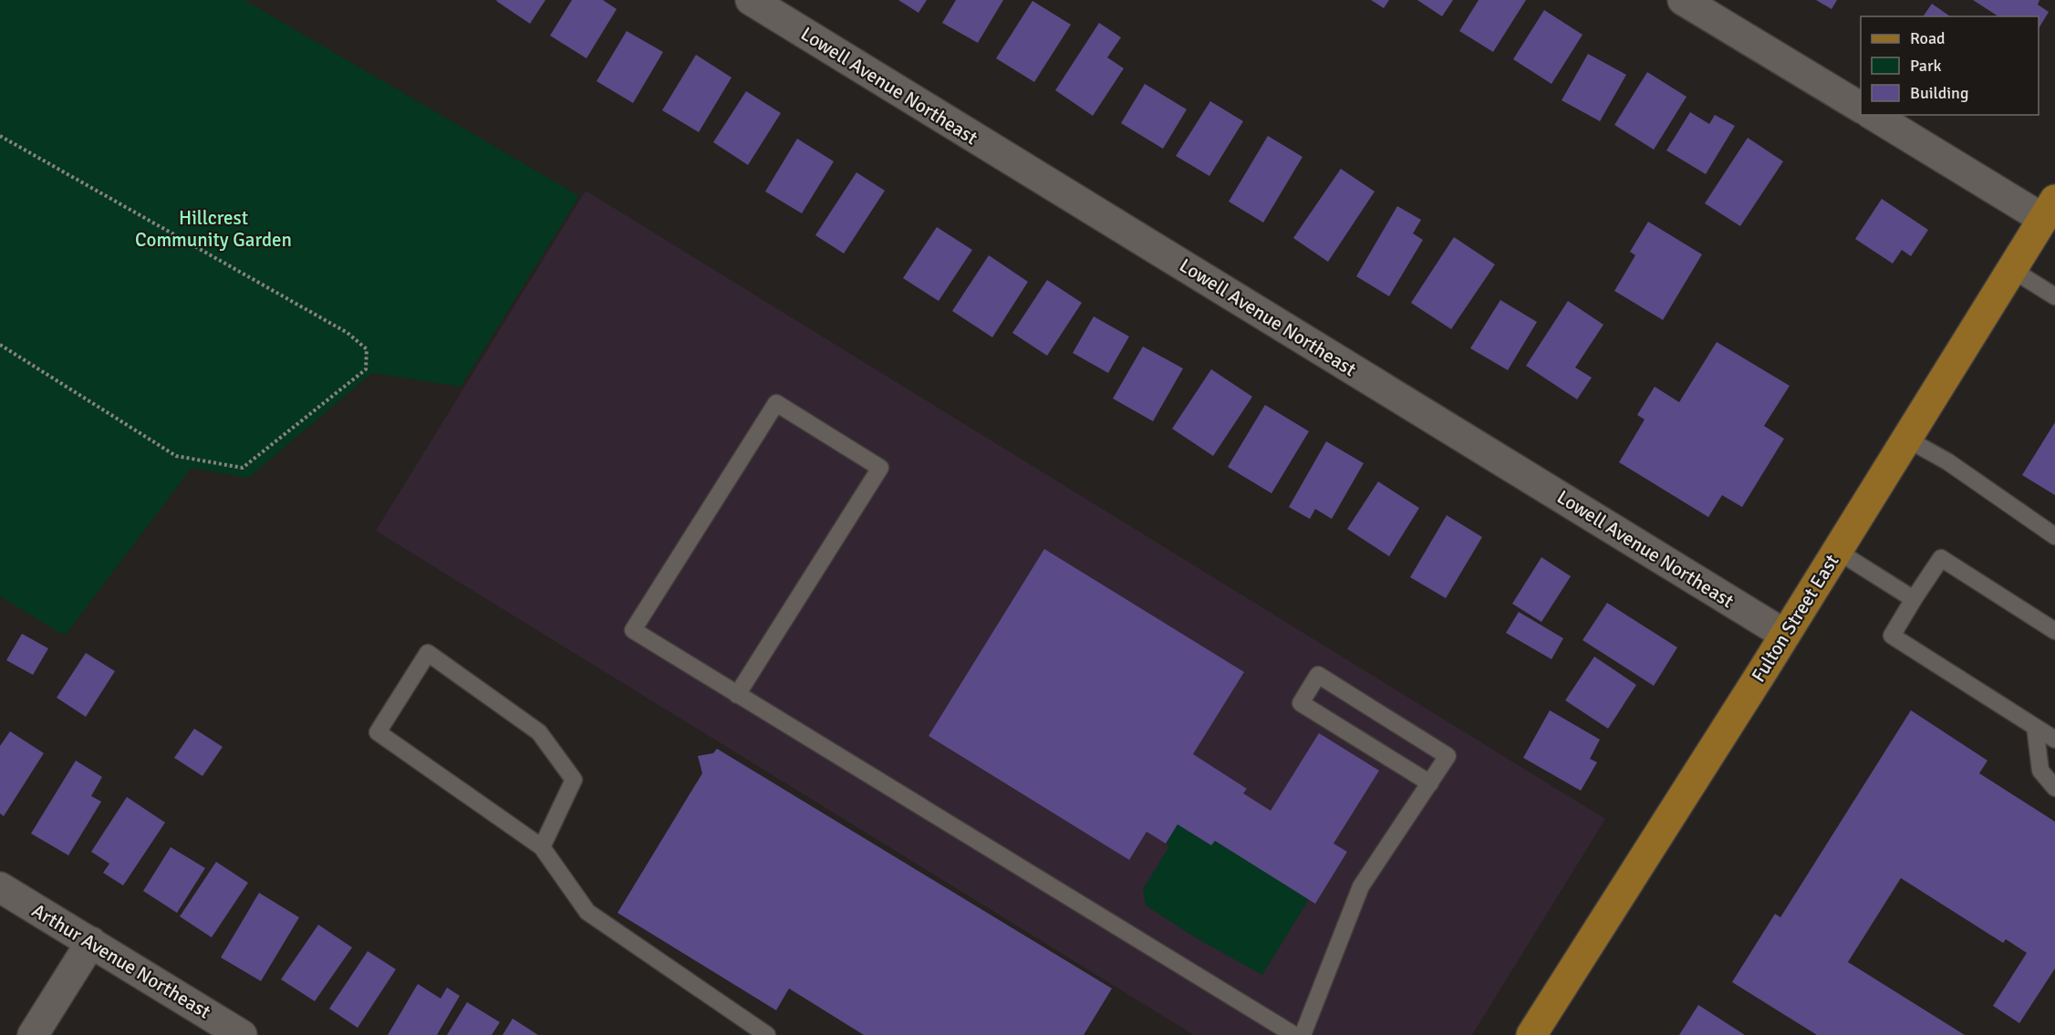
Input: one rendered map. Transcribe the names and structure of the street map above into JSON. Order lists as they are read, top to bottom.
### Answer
{
  "streets": {
    "main road": ["Fulton Street East"],
    "street": ["Lowell Avenue Northeast", "Arthur Avenue Northeast"]
  },
  "crossings": [
    ["Lowell Avenue Northeast", "Fulton Street East"]
  ],
  "parks": ["Hillcrest Community Garden"],
  "legend": ["Road", "Park", "Building"]
}
